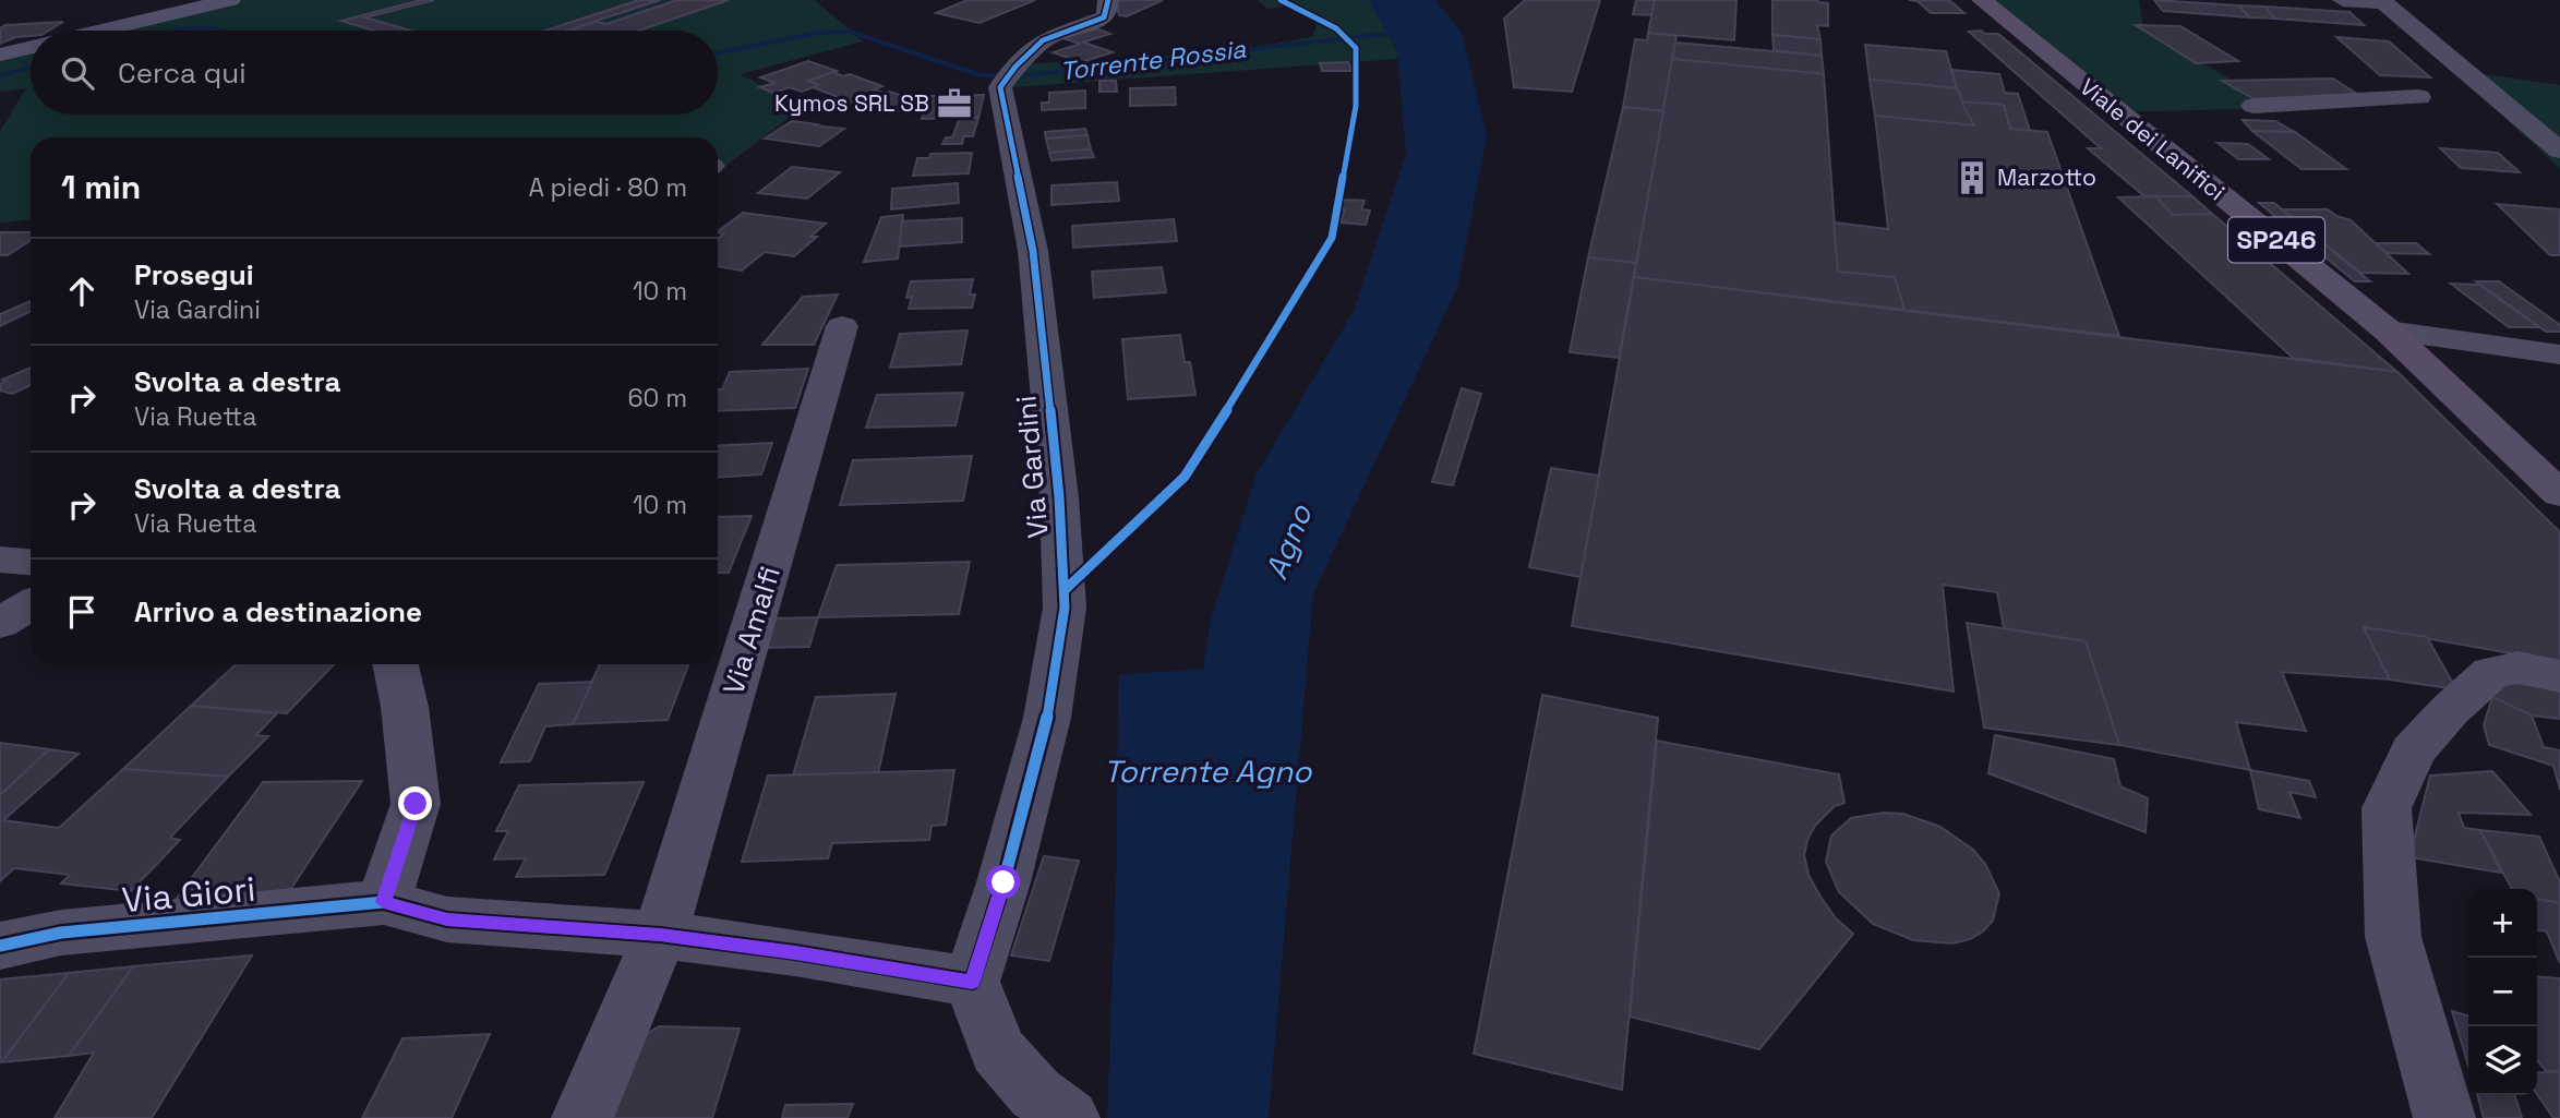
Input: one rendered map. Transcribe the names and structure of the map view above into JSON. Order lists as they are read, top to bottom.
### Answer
{
  "streets": {
    "main road": ["Viale dei Lanifici", "SP246"],
    "street": ["Via Gardini", "Via Amalfi", "Via Giori"]
  },
  "water": ["Torrente Rossia", "Agno", "Torrente Agno"],
  "places": {
    "office": ["Kymos SRL SB"],
    "building": ["Marzotto"]
  },
  "page": {
    "search": "Cerca qui",
    "heading": ["1 min", "A piedi · 80 m"],
    "list": [
      ["Prosegui", "Via Gardini", "10 m"],
      ["Svolta a destra", "Via Ruetta", "60 m"],
      ["Svolta a destra", "Via Ruetta", "10 m"],
      "Arrivo a destinazione"
    ],
    "map_buttons": ["+", "−"]
  }
}
